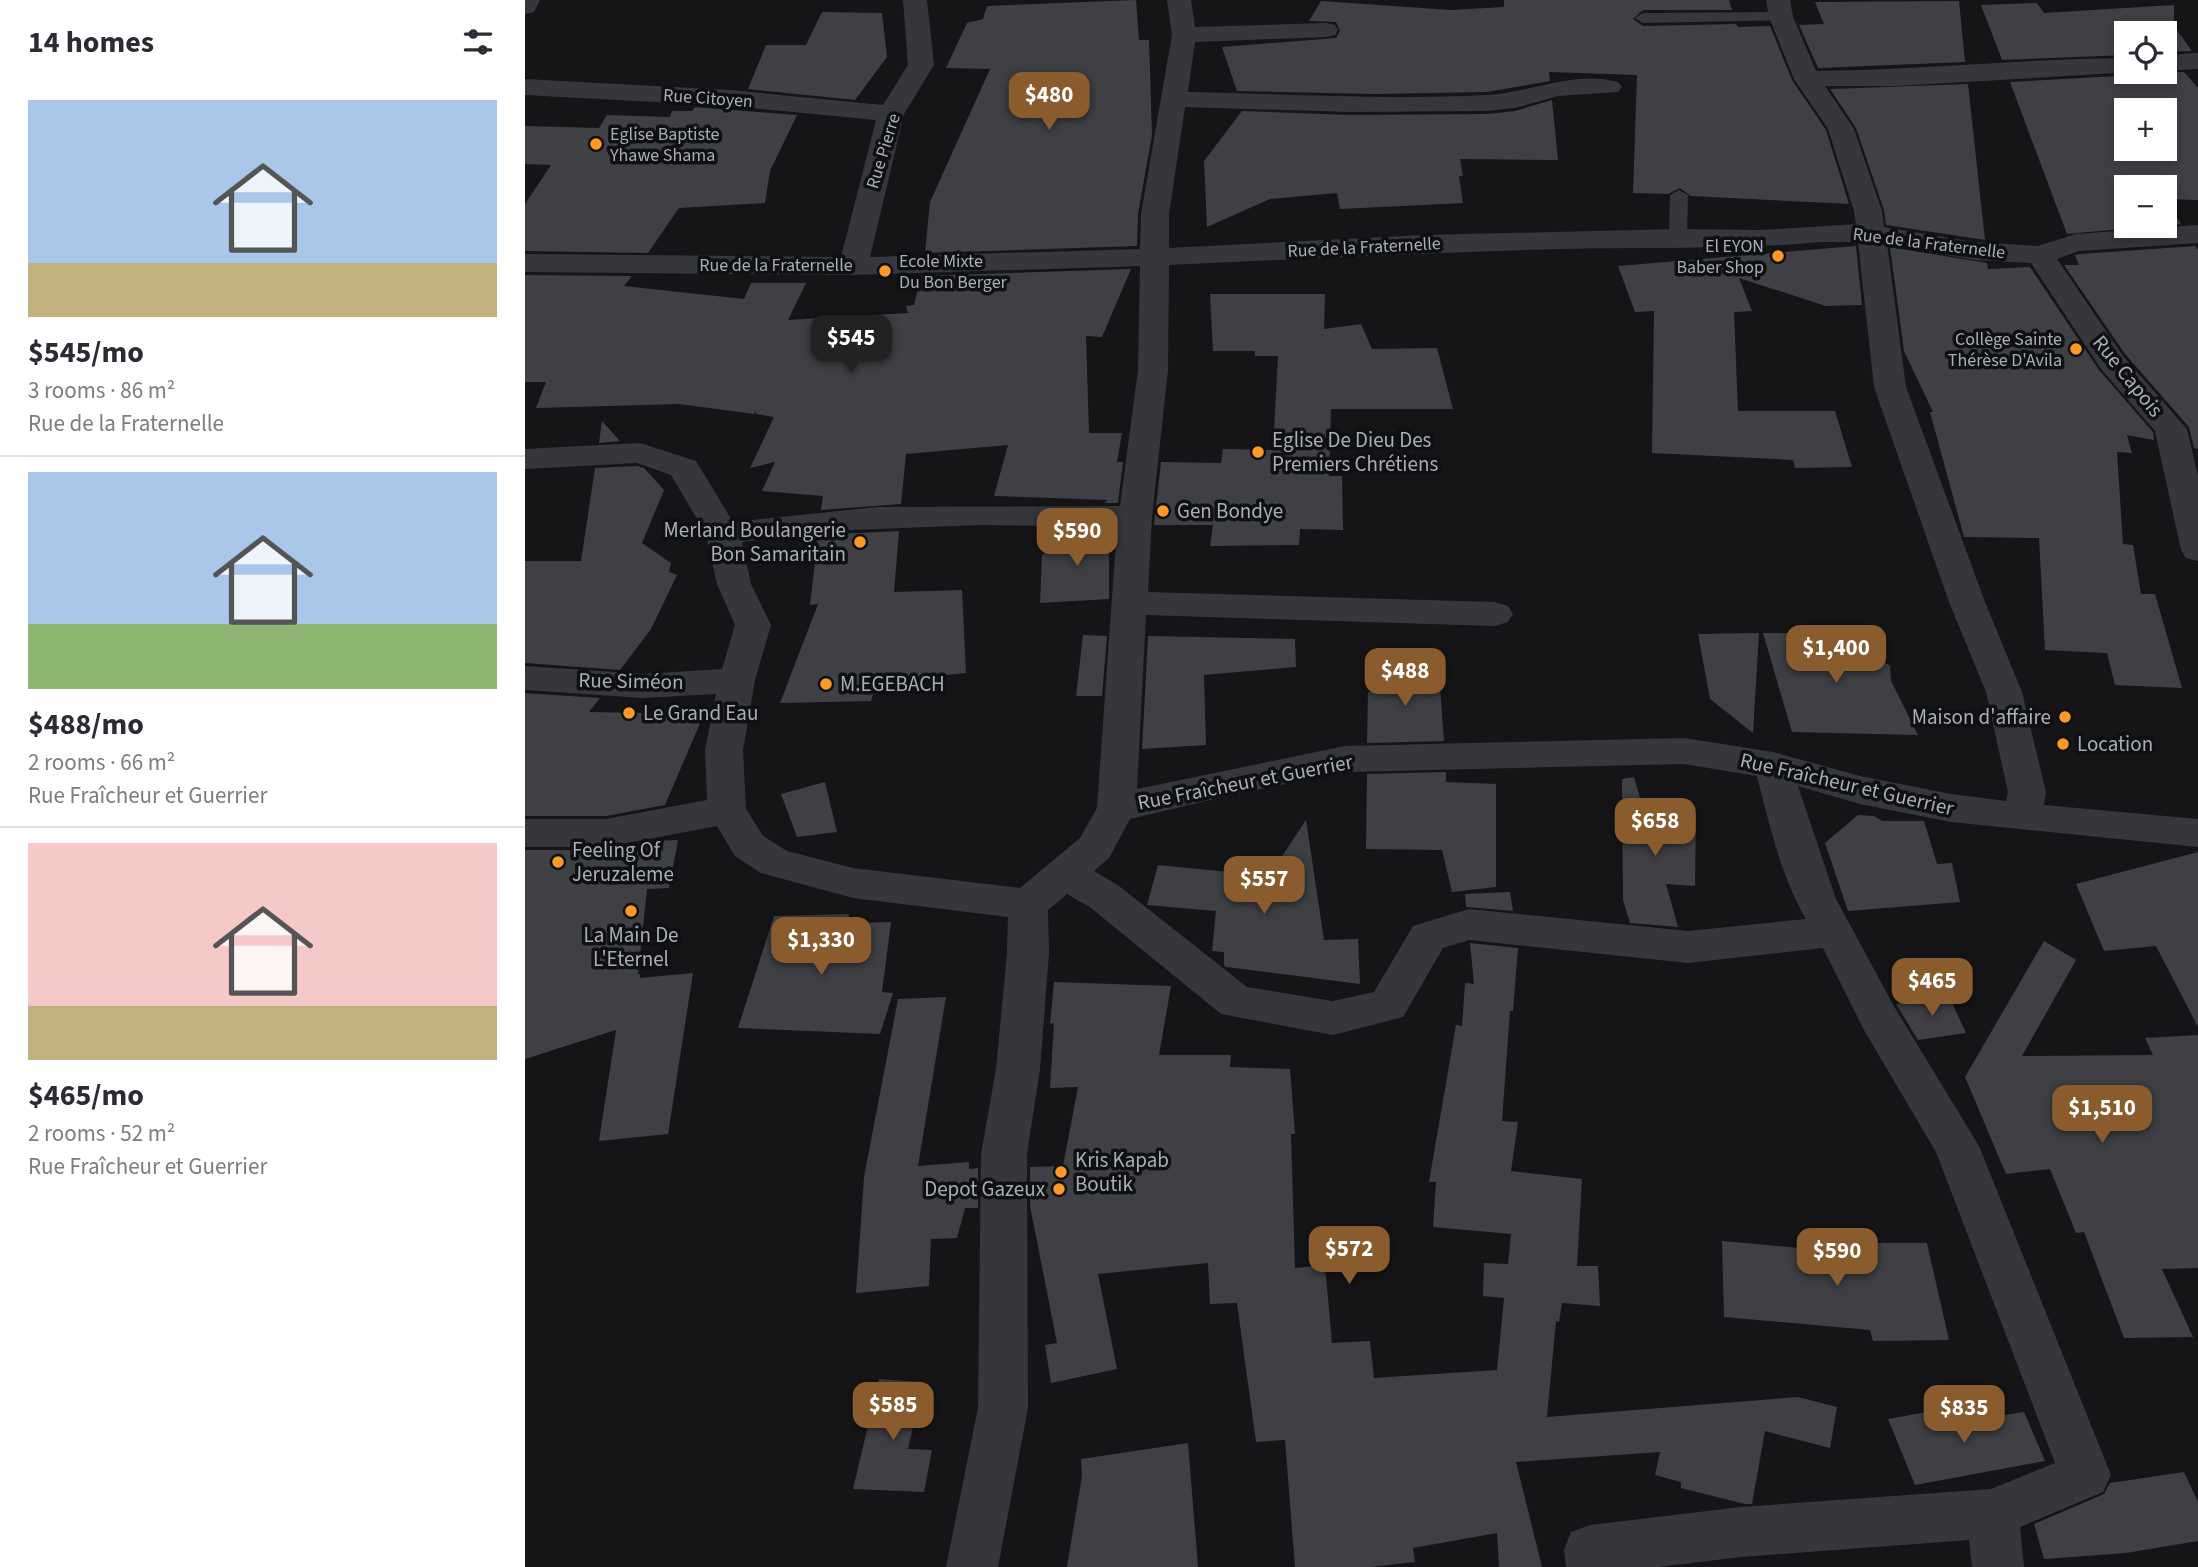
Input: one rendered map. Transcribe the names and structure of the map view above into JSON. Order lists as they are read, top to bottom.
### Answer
{
  "streets": {
    "street": [
      "Rue Citoyen",
      "Rue Pierre",
      "Rue de la Fraternelle",
      "Rue Capois",
      "Rue Siméon",
      "Rue Fraîcheur et Guerrier"
    ]
  },
  "crossings": [
    ["Rue Citoyen", "Rue Pierre"],
    ["Rue Pierre", "Rue de la Fraternelle"],
    ["Rue de la Fraternelle", "Rue Capois"]
  ],
  "places": [
    "Eglise Baptiste Yhawe Shama",
    "El EYON Baber Shop",
    "Ecole Mixte Du Bon Berger",
    "Collège Sainte Thérèse D'Avila",
    "Eglise De Dieu Des Premiers Chrétiens",
    "Gen Bondye",
    "Merland Boulangerie Bon Samaritain",
    "M.EGEBACH",
    "Le Grand Eau",
    "Maison d'affaire",
    "Location",
    "Feeling Of Jeruzaleme",
    "La Main De L'Eternel",
    "Kris Kapab Boutik",
    "Depot Gazeux"
  ],
  "page": {
    "heading": "14 homes",
    "map_buttons": ["+", "−"],
    "price": [
      "$480",
      "$545",
      "$590",
      "$1,400",
      "$488",
      "$658",
      "$557",
      "$1,330",
      "$465",
      "$1,510",
      "$572",
      "$590",
      "$585",
      "$835"
    ],
    "list": [
      {
        "name": "$545/mo",
        "note": "3 rooms · 86 m² · Rue de la Fraternelle"
      },
      {
        "name": "$488/mo",
        "note": "2 rooms · 66 m² · Rue Fraîcheur et Guerrier"
      },
      {
        "name": "$465/mo",
        "note": "2 rooms · 52 m² · Rue Fraîcheur et Guerrier"
      }
    ]
  }
}
